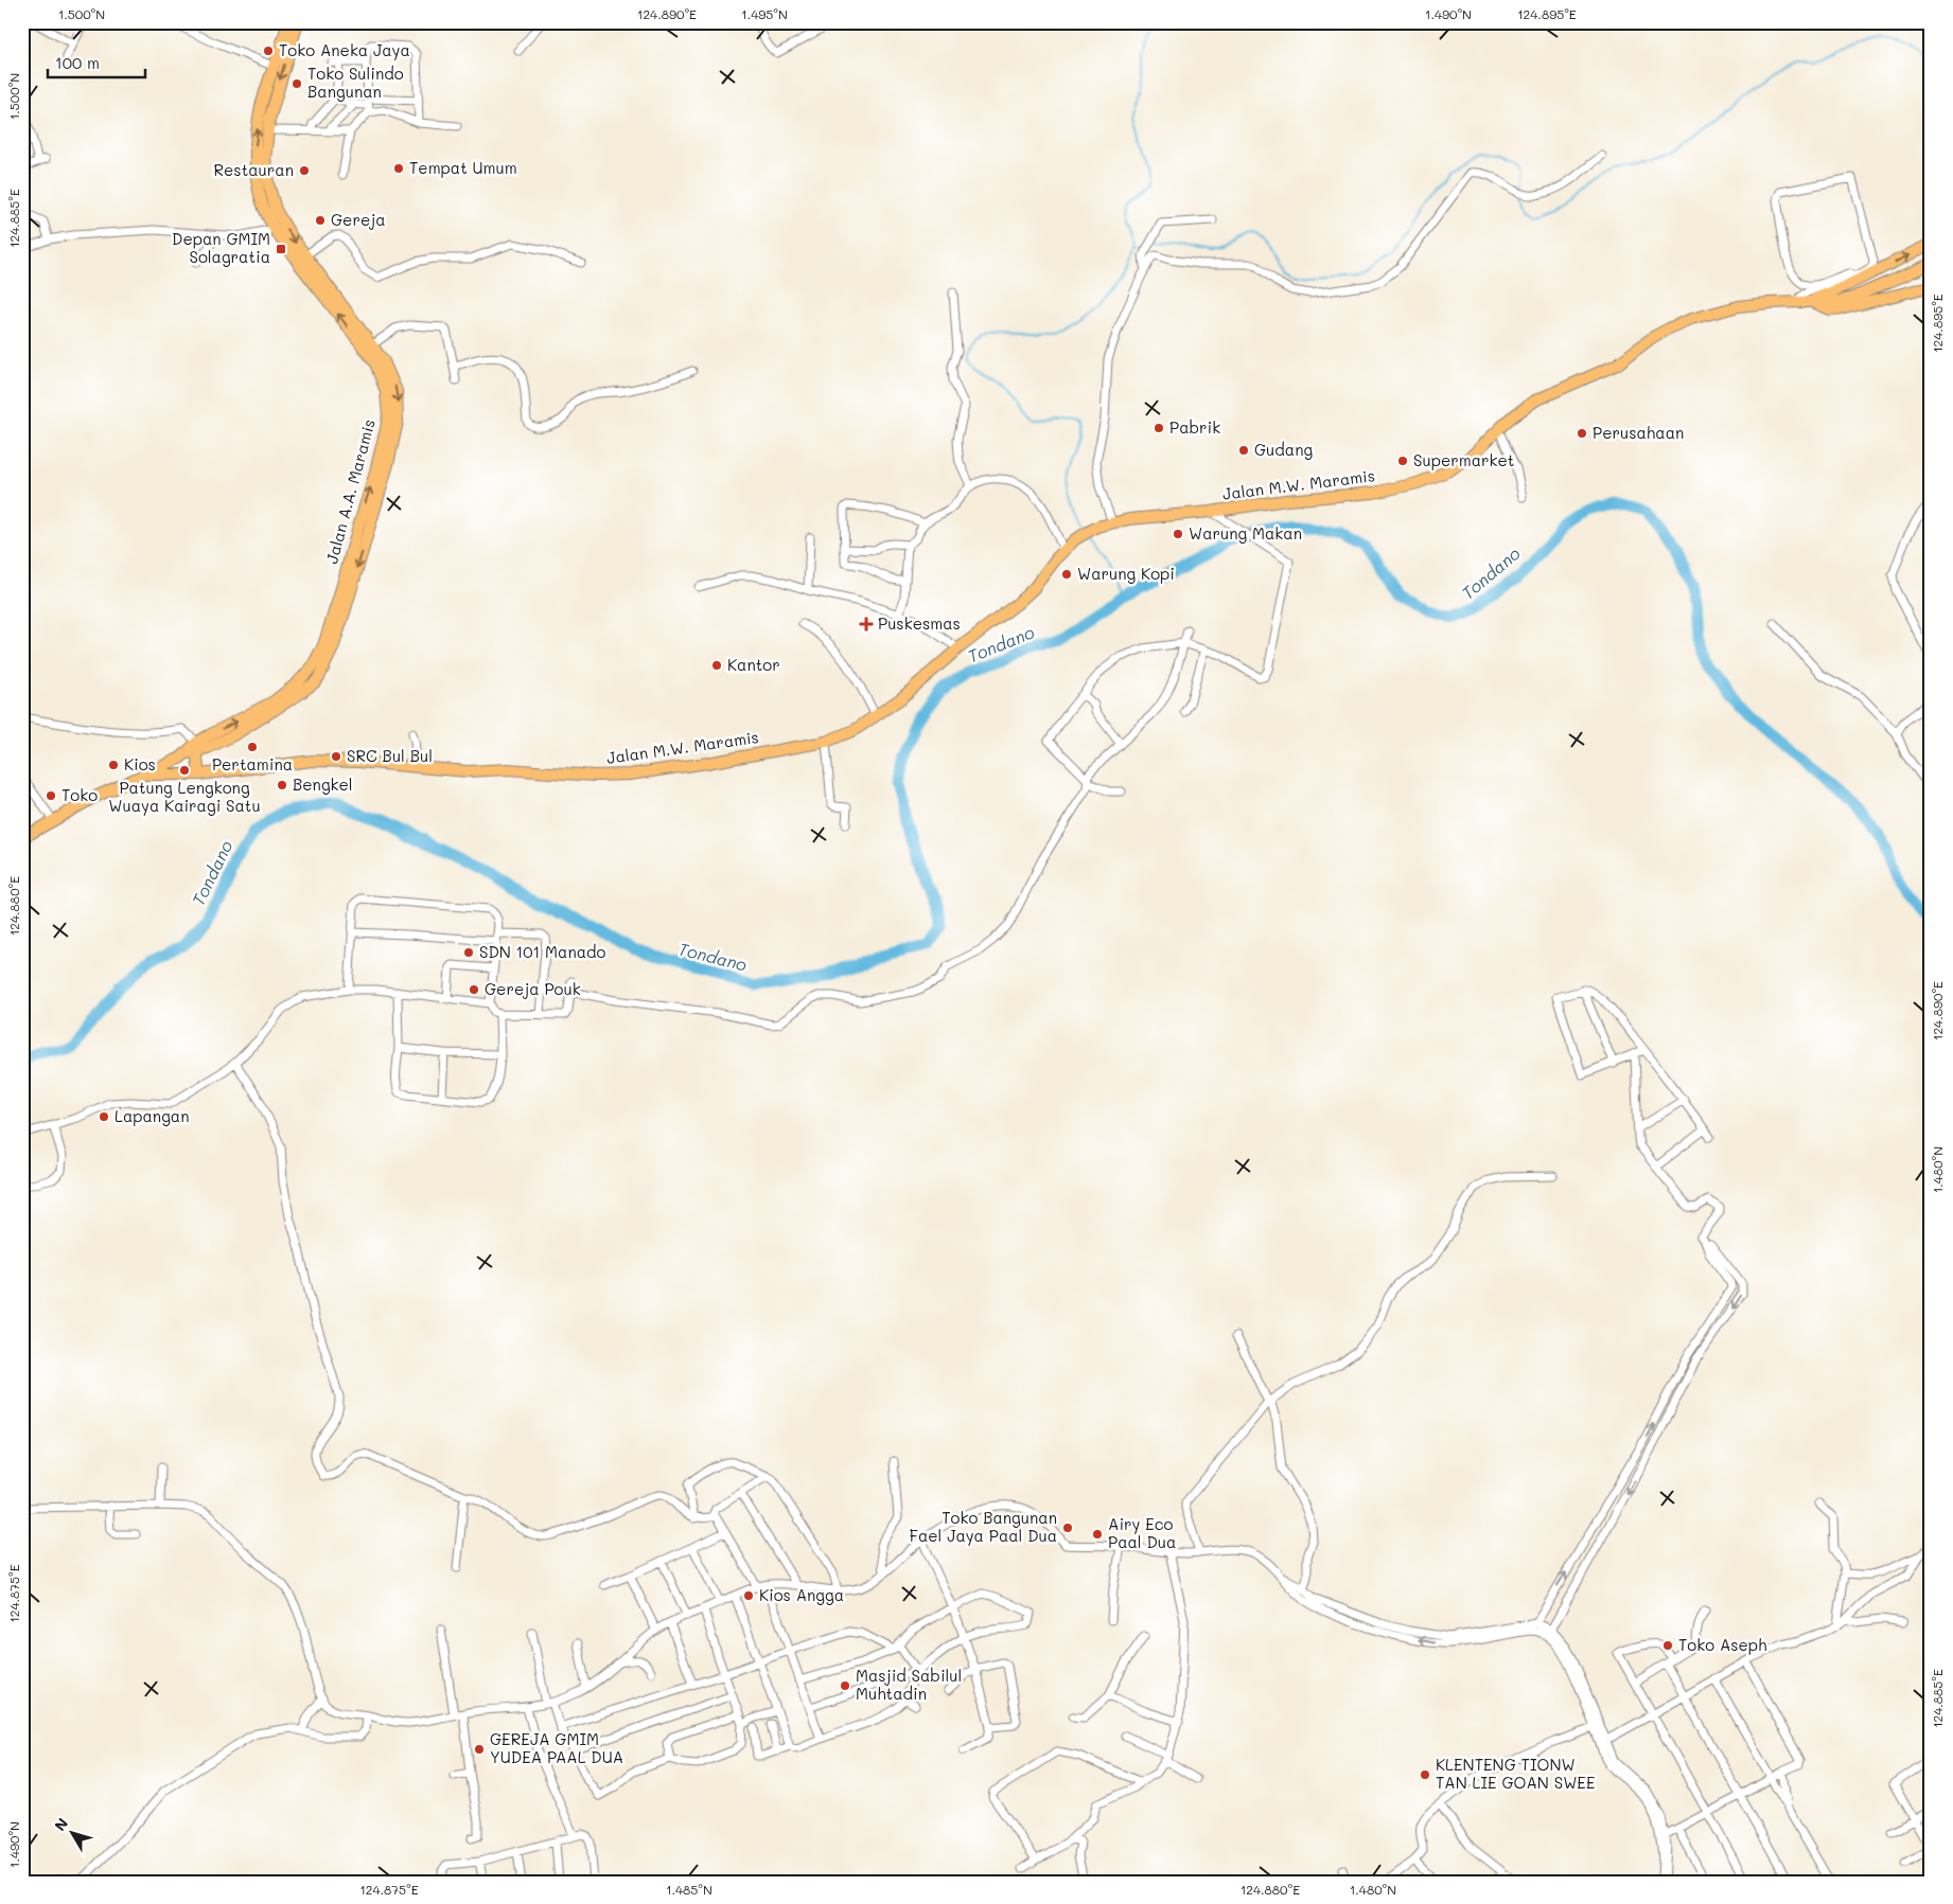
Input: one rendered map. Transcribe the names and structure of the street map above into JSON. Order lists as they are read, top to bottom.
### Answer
{
  "streets": {
    "highway": ["Jalan M.W. Maramis", "Jalan A.A. Maramis"]
  },
  "water": ["Tondano"],
  "places": {
    "other": [
      "Toko Aneka Jaya",
      "Toko Sulindo Bangunan",
      "Tempat Umum",
      "Restauran",
      "Gereja",
      "Pabrik",
      "Perusahaan",
      "Gudang",
      "Supermarket",
      "Warung Makan",
      "Warung Kopi",
      "Kantor",
      "Pertamina",
      "SRC Bul Bul",
      "Kios",
      "Patung Lengkong Wuaya Kairagi Satu",
      "Bengkel",
      "Toko",
      "SDN 101 Manado",
      "Gereja Pouk",
      "Lapangan",
      "Toko Bangunan Fael Jaya Paal Dua",
      "Airy Eco Paal Dua",
      "Kios Angga",
      "Toko Aseph",
      "Masjid Sabilul Muhtadin",
      "GEREJA GMIM YUDEA PAAL DUA",
      "KLENTENG TIONW TAN LIE GOAN SWEE"
    ],
    "transit": ["Depan GMIM Solagratia"],
    "health": ["Puskesmas"]
  },
  "scale_bar": "100 m",
  "north": "top left",
  "coordinates": [
    "1.500°N",
    "124.890°E",
    "1.495°N",
    "1.490°N",
    "124.895°E",
    "124.885°E",
    "124.880°E",
    "1.480°N",
    "124.875°E",
    "1.485°N"
  ]
}
